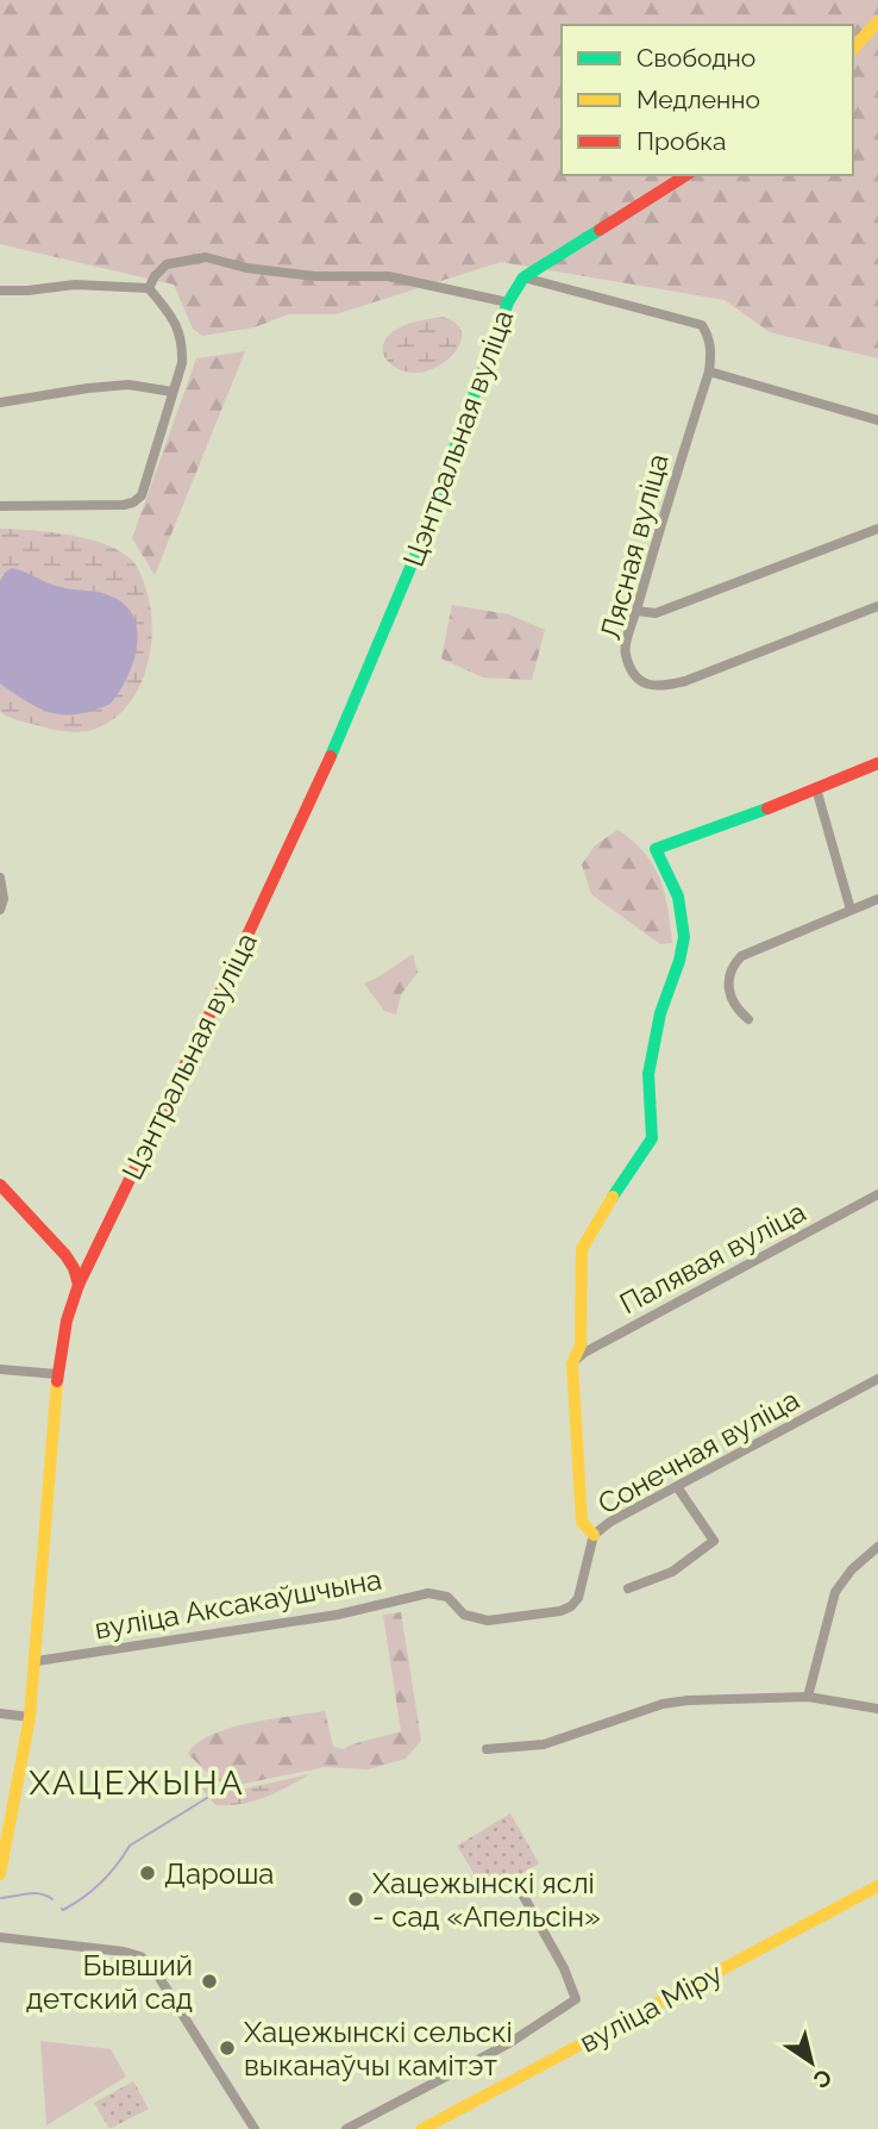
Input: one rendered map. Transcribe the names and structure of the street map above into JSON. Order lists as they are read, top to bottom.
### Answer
{
  "streets": {
    "street": [
      "Цэнтральная вуліца",
      "Лясная вуліца",
      "Палявая вуліца",
      "Сонечная вуліца",
      "вуліца Аксакаўшчына",
      "вуліца Міру"
    ]
  },
  "crossings": [
    ["Цэнтральная вуліца", "Лясная вуліца"],
    ["Цэнтральная вуліца", "вуліца Аксакаўшчына"],
    ["Сонечная вуліца", "вуліца Аксакаўшчына"]
  ],
  "districts": ["ХАЦЕЖЫНА"],
  "places": [
    "Дароша",
    "Хацежынскі яслі - сад «Апельсін»",
    "Бывший детский сад",
    "Хацежынскі сельскі выканаўчы камітэт"
  ],
  "legend": ["Свободно", "Медленно", "Пробка"],
  "north": "bottom right"
}
